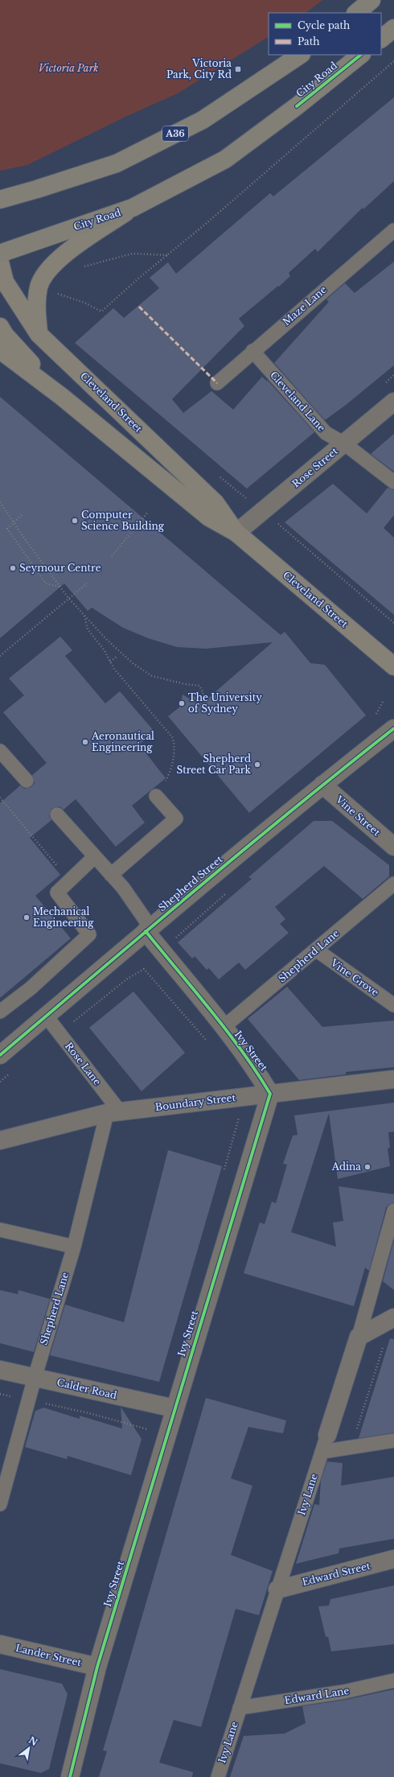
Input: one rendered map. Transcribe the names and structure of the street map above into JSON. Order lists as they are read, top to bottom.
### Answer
{
  "streets": {
    "highway": ["City Road", "A36"],
    "main road": ["Cleveland Street"],
    "street": [
      "Rose Street",
      "Vine Street",
      "Shepherd Street",
      "Ivy Street",
      "Boundary Street",
      "Calder Road",
      "Ivy Lane",
      "Edward Street",
      "Lander Street"
    ],
    "lane": [
      "Maze Lane",
      "Cleveland Lane",
      "Shepherd Lane",
      "Vine Grove",
      "Rose Lane",
      "Edward Lane"
    ]
  },
  "crossings": [
    ["Maze Lane", "Cleveland Lane"],
    ["Cleveland Lane", "Rose Street"],
    ["Cleveland Street", "Rose Street"],
    ["Vine Street", "Shepherd Street"],
    ["Shepherd Street", "Ivy Street"],
    ["Shepherd Street", "Rose Lane"],
    ["Shepherd Lane", "Vine Grove"],
    ["Shepherd Lane", "Ivy Street"],
    ["Shepherd Lane", "Rose Lane"],
    ["Shepherd Lane", "Boundary Street"],
    ["Shepherd Lane", "Calder Road"],
    ["Ivy Street", "Boundary Street"],
    ["Ivy Street", "Calder Road"],
    ["Ivy Street", "Lander Street"],
    ["Rose Lane", "Boundary Street"],
    ["Ivy Lane", "Edward Street"],
    ["Ivy Lane", "Edward Lane"]
  ],
  "parks": ["Victoria Park"],
  "places": {
    "transit": ["Victoria Park, City Rd"],
    "other": [
      "Computer Science Building",
      "Seymour Centre",
      "The University of Sydney",
      "Aeronautical Engineering",
      "Shepherd Street Car Park",
      "Mechanical Engineering",
      "Adina"
    ]
  },
  "legend": ["Cycle path", "Path"],
  "north": "top right"
}
